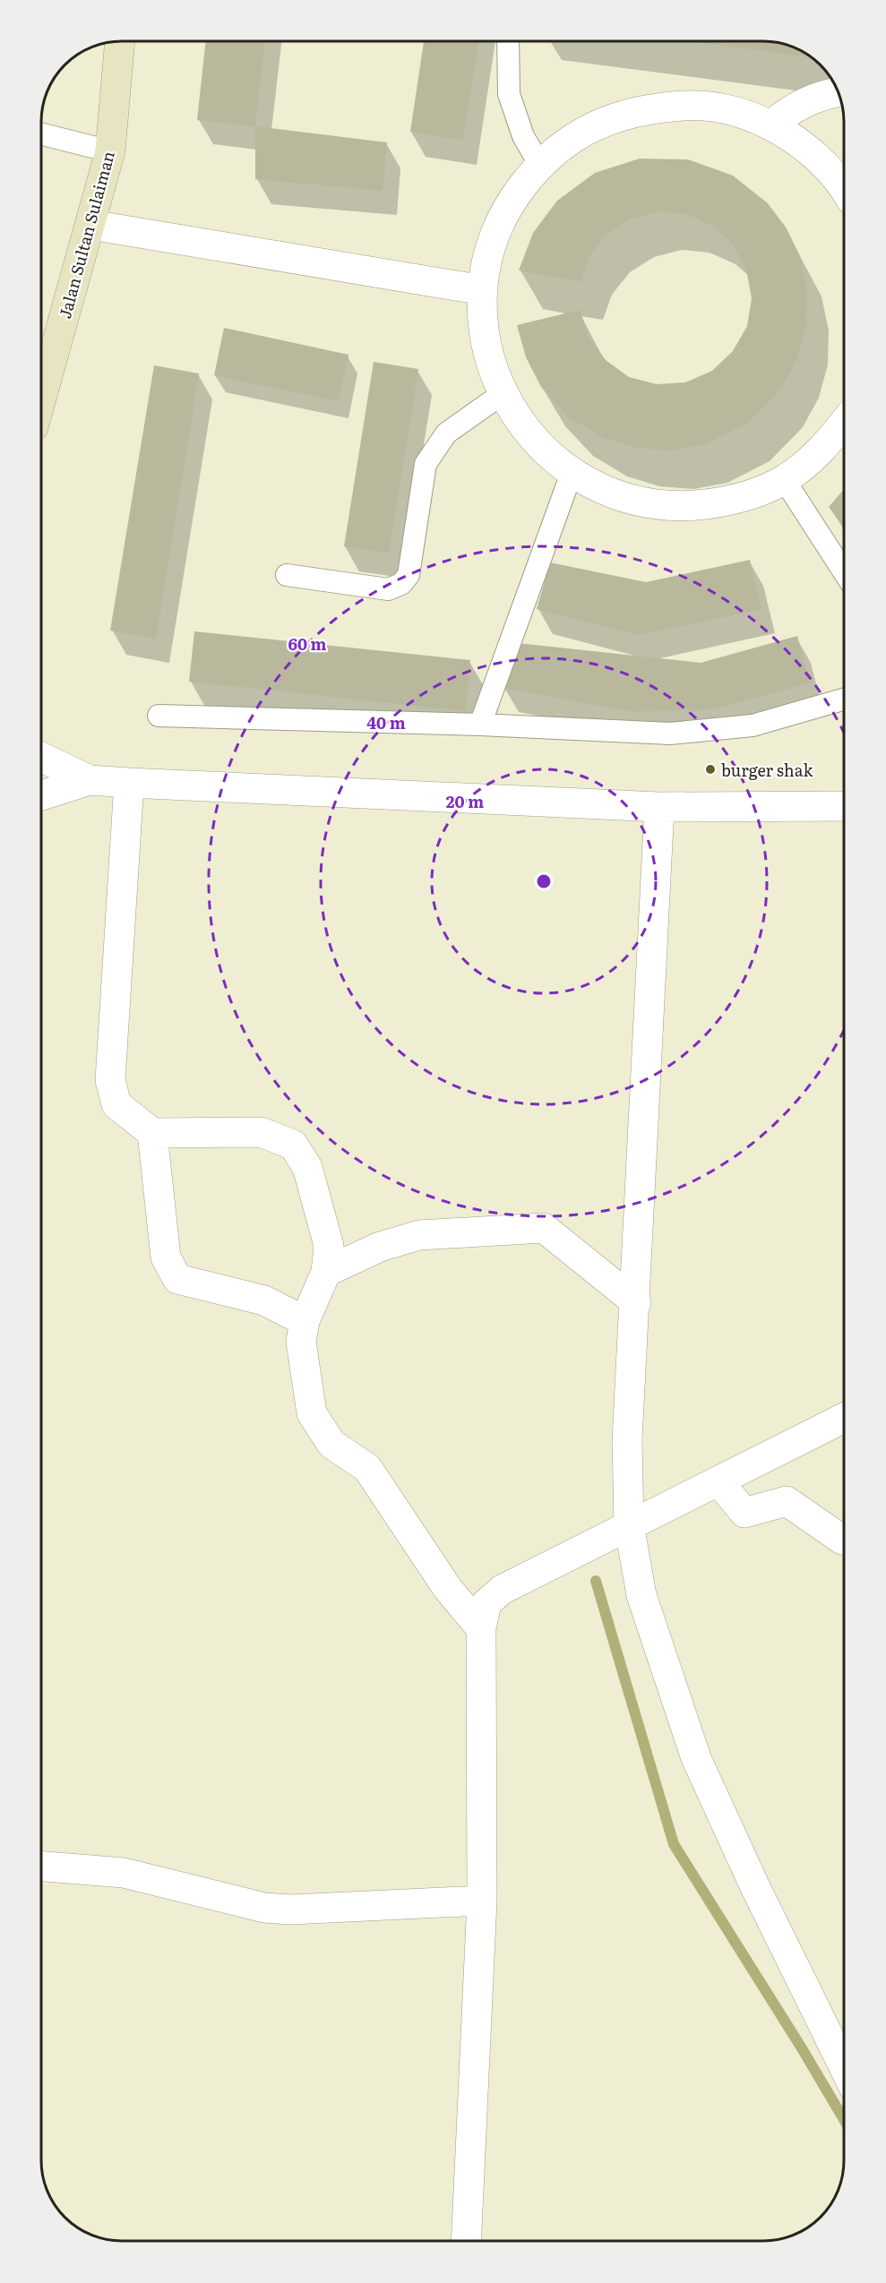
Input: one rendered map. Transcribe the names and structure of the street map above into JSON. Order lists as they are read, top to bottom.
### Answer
{
  "streets": {
    "street": ["Jalan Sultan Sulaiman"]
  },
  "places": ["burger shak"],
  "rings": ["60 m", "40 m", "20 m"]
}
